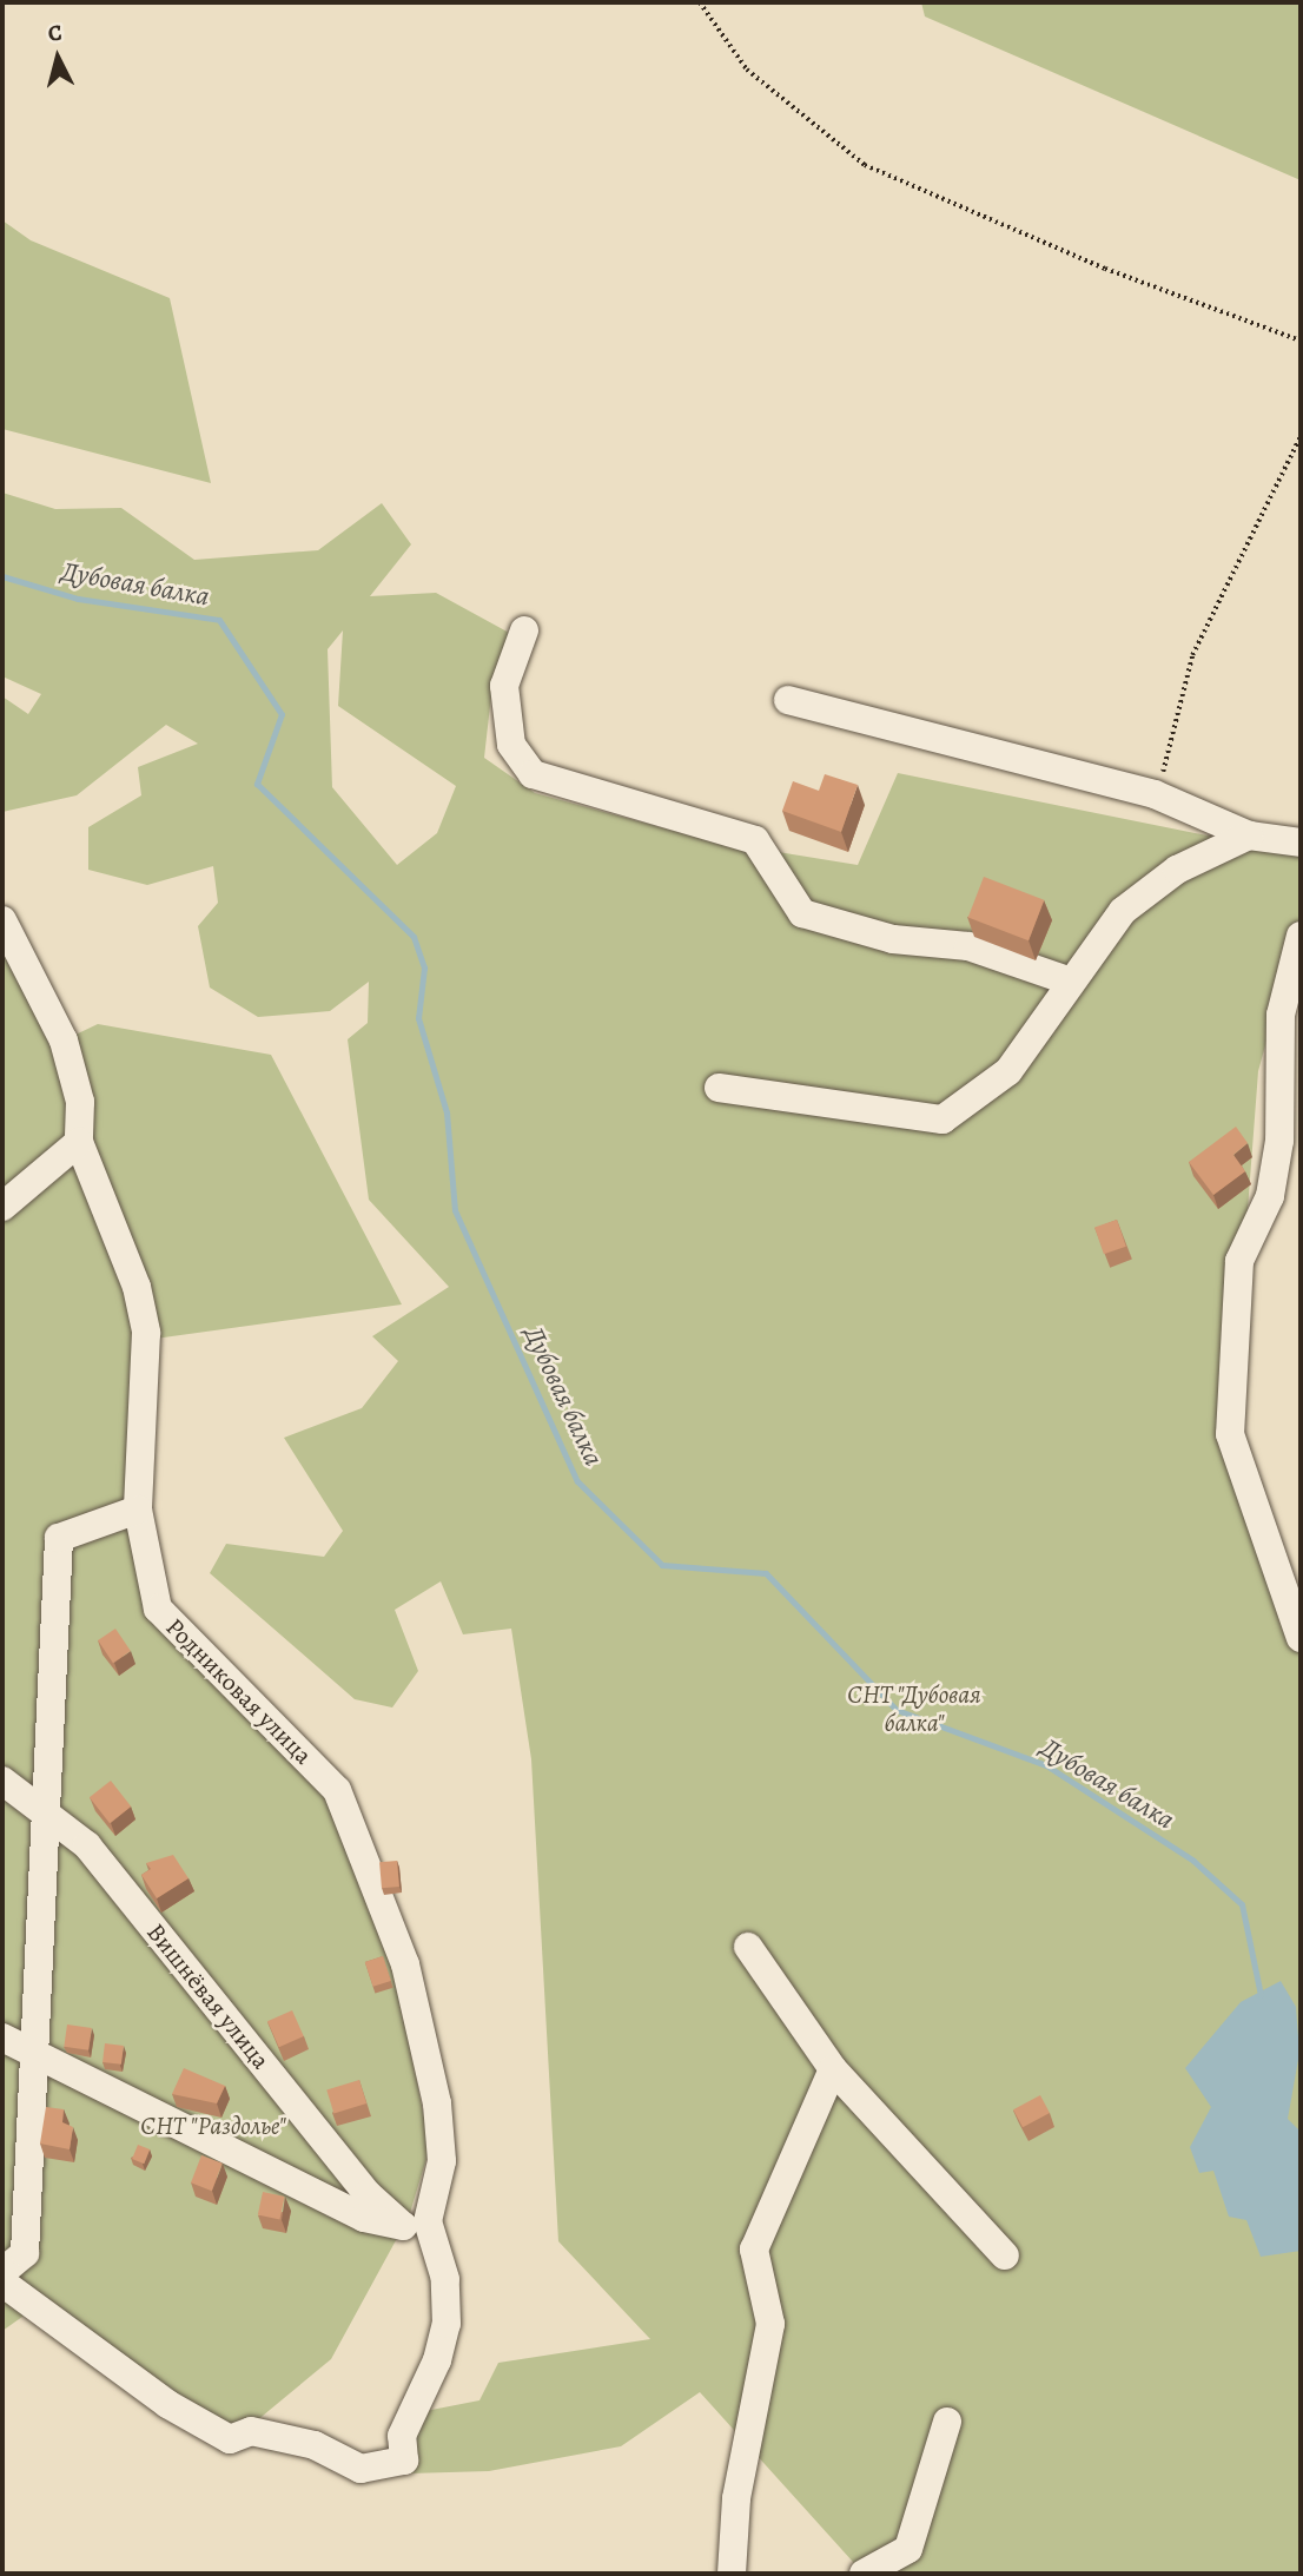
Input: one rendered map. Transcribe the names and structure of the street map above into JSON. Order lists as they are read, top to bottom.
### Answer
{
  "streets": {
    "street": ["Родниковая улица", "Вишнёвая улица"]
  },
  "crossings": [
    ["Родниковая улица", "Вишнёвая улица"]
  ],
  "water": ["Дубовая балка"],
  "parks": ["СНТ \"Дубовая балка\"", "СНТ \"Раздолье\""],
  "north": "top"
}
